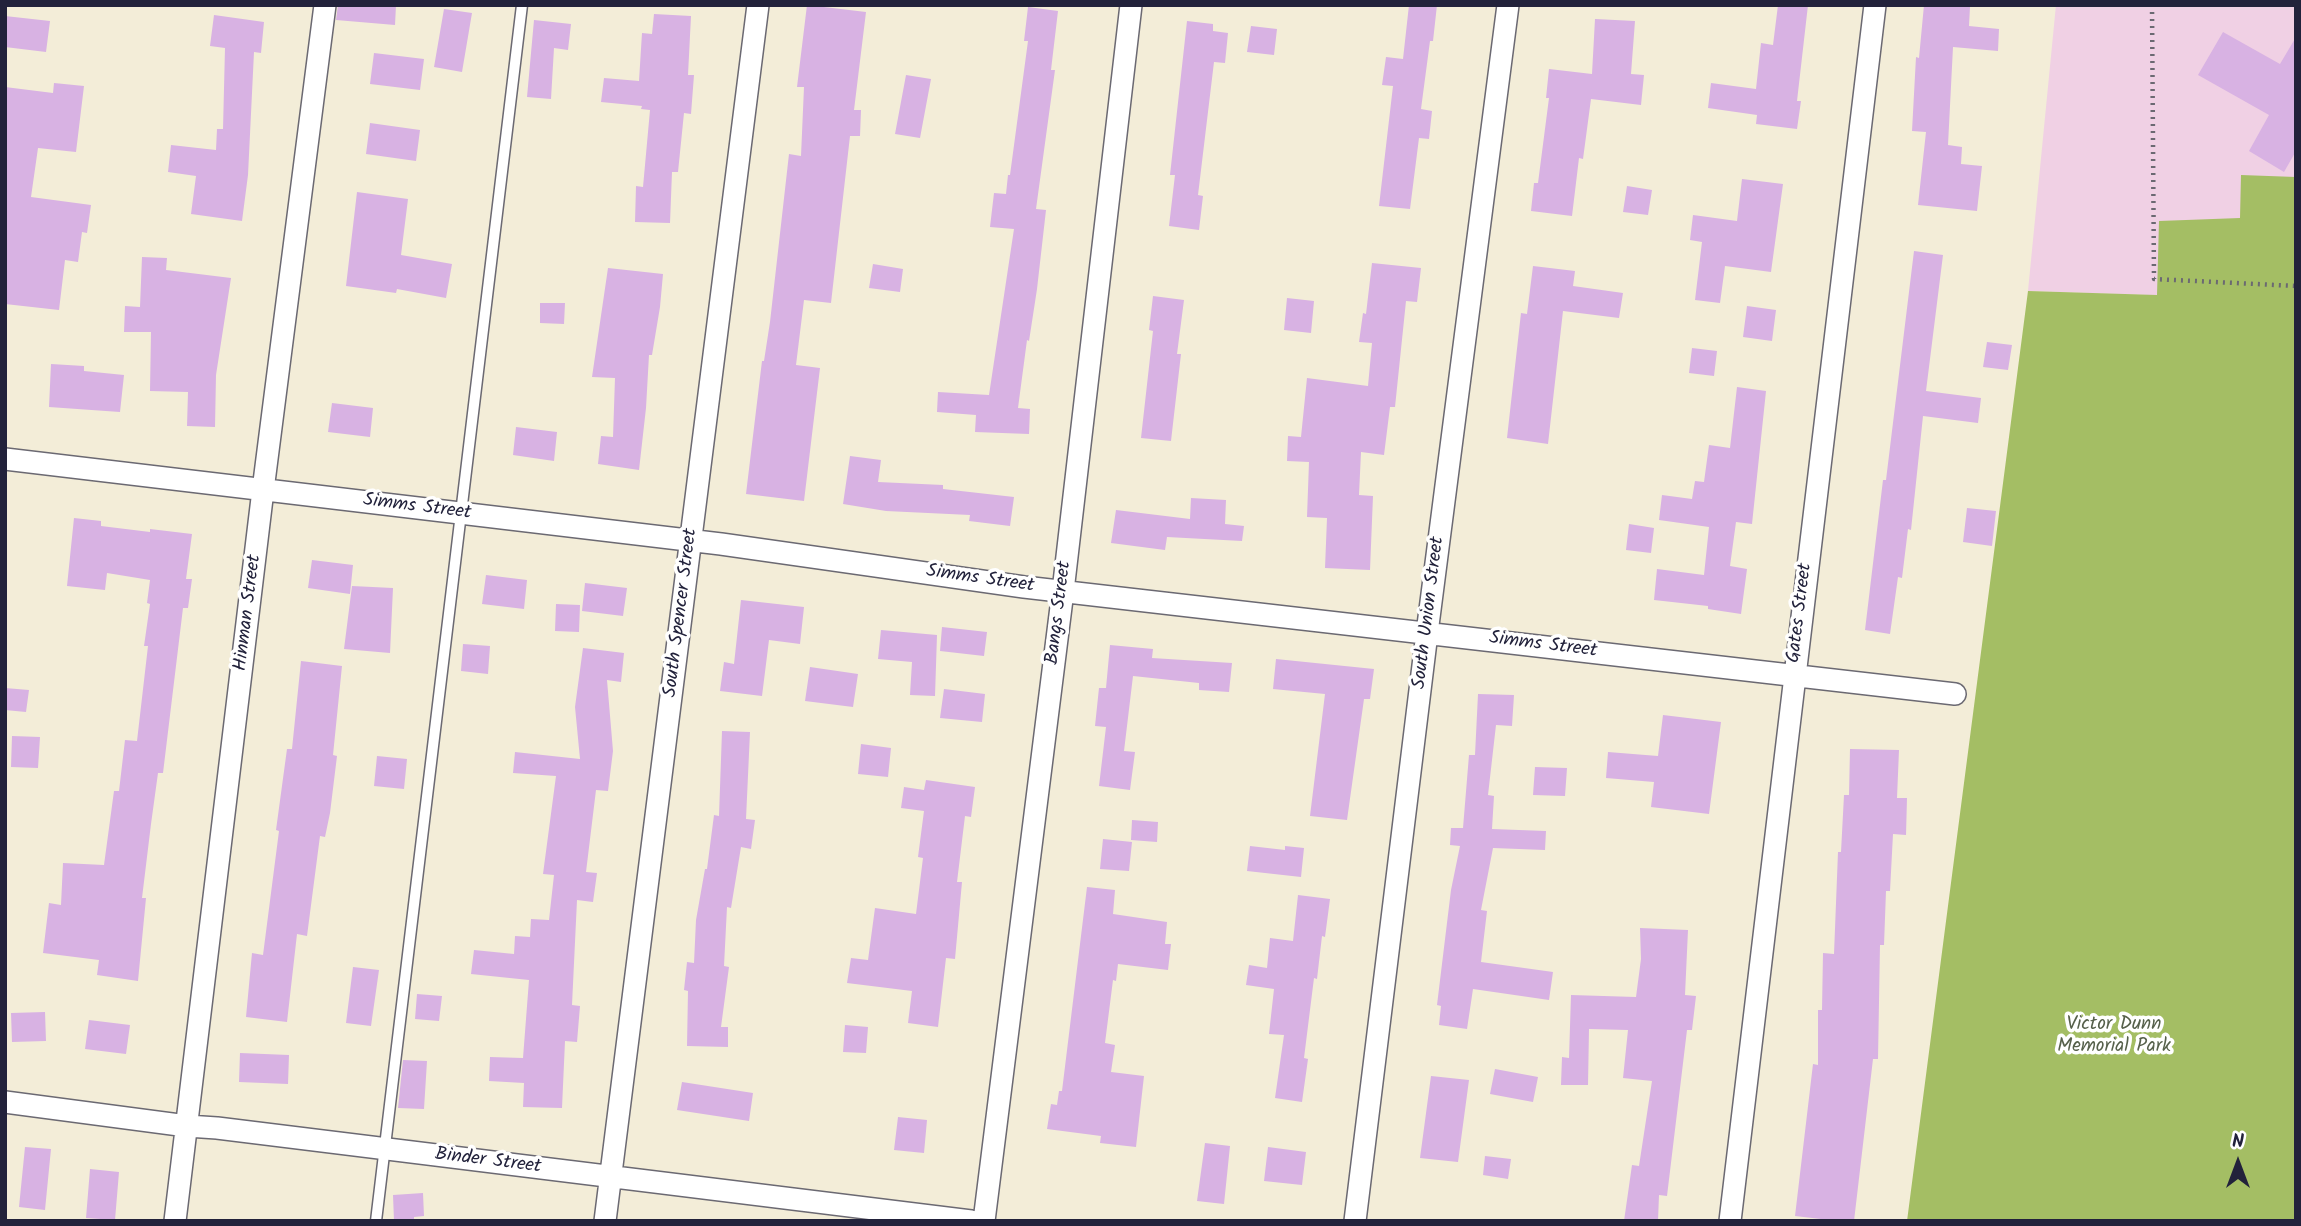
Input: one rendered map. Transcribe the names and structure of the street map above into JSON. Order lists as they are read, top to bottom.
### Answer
{
  "streets": {
    "street": [
      "Simms Street",
      "Hinman Street",
      "South Spencer Street",
      "Bangs Street",
      "South Union Street",
      "Gates Street",
      "Binder Street"
    ]
  },
  "crossings": [
    ["Simms Street", "Hinman Street"],
    ["Simms Street", "South Spencer Street"],
    ["Simms Street", "Bangs Street"],
    ["Simms Street", "South Union Street"],
    ["Simms Street", "Gates Street"],
    ["Hinman Street", "Binder Street"],
    ["South Spencer Street", "Binder Street"]
  ],
  "parks": ["Victor Dunn Memorial Park"],
  "north": "top"
}
